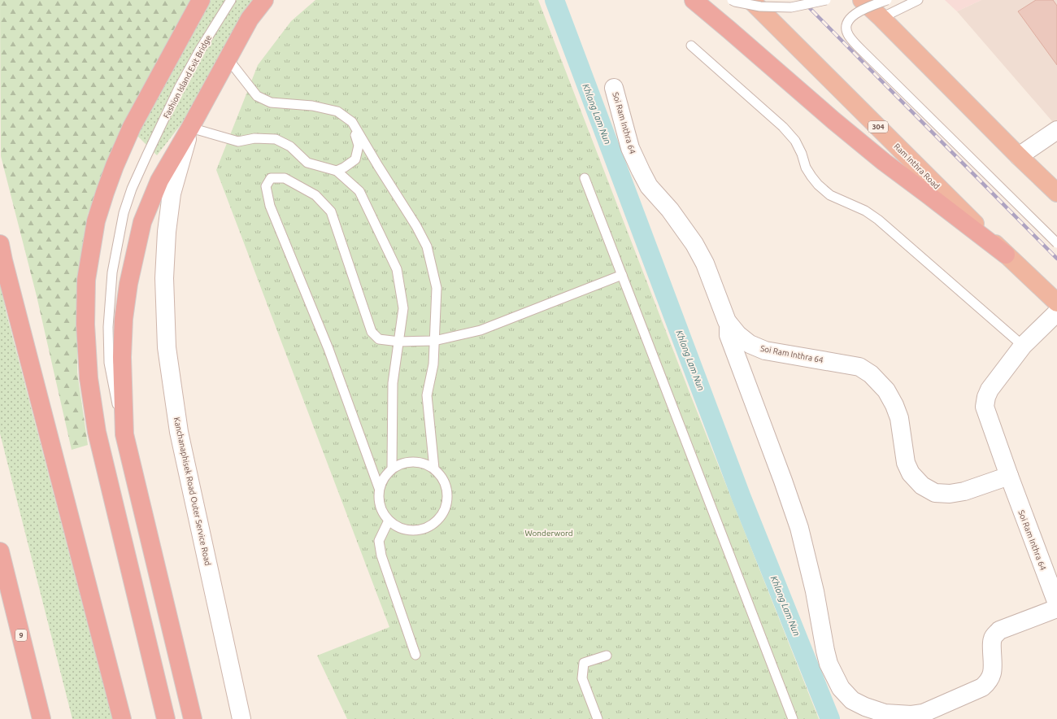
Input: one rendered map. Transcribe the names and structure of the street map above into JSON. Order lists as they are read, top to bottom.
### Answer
{
  "streets": {
    "highway": ["304", "Ram Inthra Road", "9"],
    "street": ["Soi Ram Inthra 64", "Kanchanaphisek Road Outer Service Road"],
    "lane": ["Fashion Island Exit Bridge"]
  },
  "water": ["Khlong Lam Nun"],
  "parks": ["Wonderword"]
}
